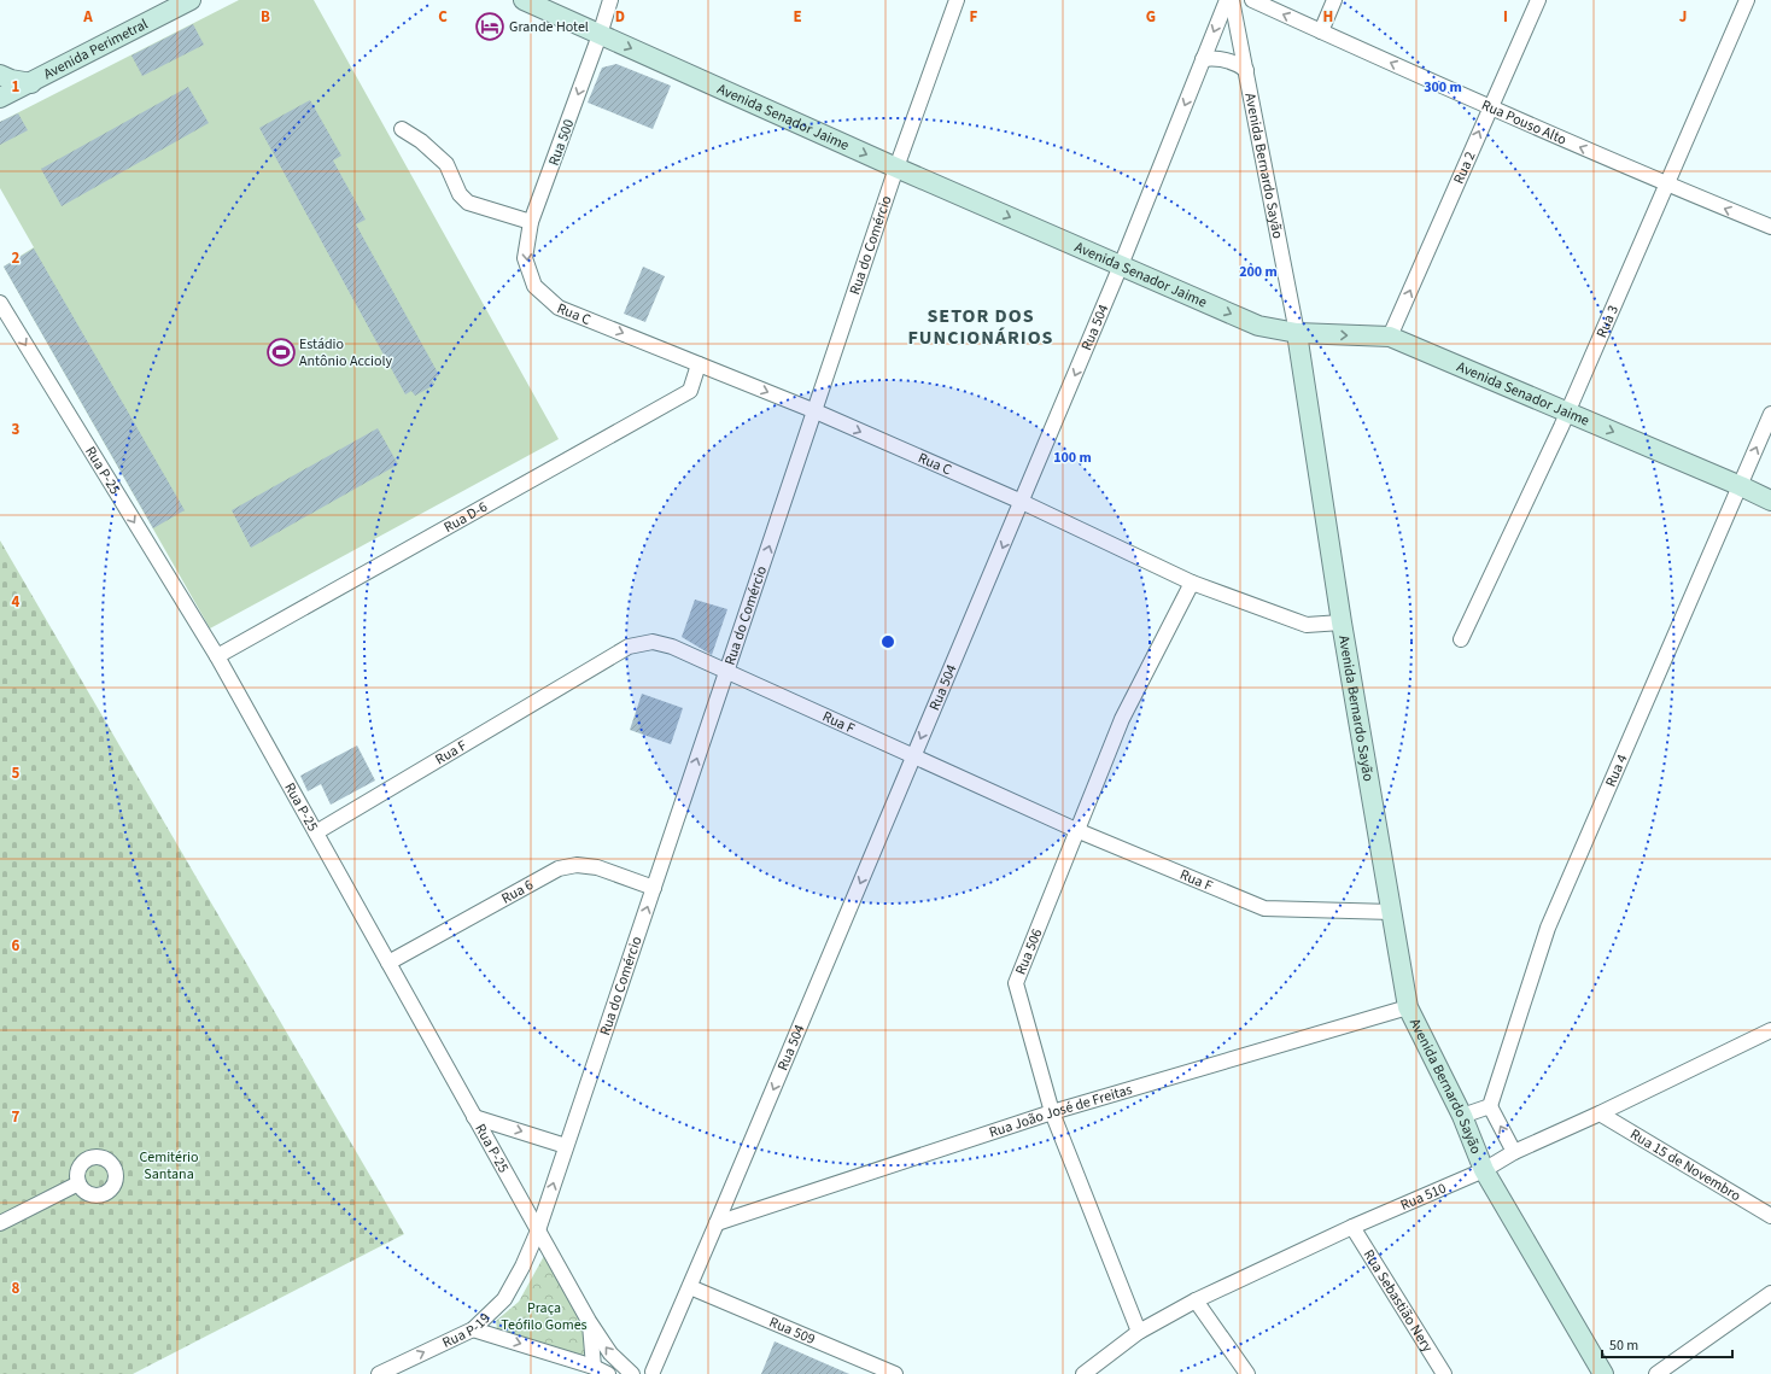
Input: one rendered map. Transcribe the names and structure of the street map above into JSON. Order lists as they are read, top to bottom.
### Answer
{
  "streets": {
    "street": [
      "Avenida Perimetral",
      "Avenida Senador Jaime",
      "Rua Pouso Alto",
      "Rua 500",
      "Avenida Bernardo Sayão",
      "Rua 2",
      "Rua do Comércio",
      "Rua C",
      "Rua 3",
      "Rua 504",
      "Rua P-25",
      "Rua D-6",
      "Rua F",
      "Rua 4",
      "Rua 6",
      "Rua 506",
      "Rua João José de Freitas",
      "Rua 15 de Novembro",
      "Rua 510",
      "Rua Sebastião Nery",
      "Rua P-19",
      "Rua 509"
    ]
  },
  "crossings": [
    ["Avenida Senador Jaime", "Rua 500"],
    ["Avenida Senador Jaime", "Avenida Bernardo Sayão"],
    ["Avenida Senador Jaime", "Rua 2"],
    ["Avenida Senador Jaime", "Rua do Comércio"],
    ["Avenida Senador Jaime", "Rua 3"],
    ["Avenida Senador Jaime", "Rua 504"],
    ["Avenida Senador Jaime", "Rua 4"],
    ["Rua Pouso Alto", "Rua 2"],
    ["Rua Pouso Alto", "Rua 3"],
    ["Rua 500", "Rua C"],
    ["Avenida Bernardo Sayão", "Rua C"],
    ["Avenida Bernardo Sayão", "Rua F"],
    ["Avenida Bernardo Sayão", "Rua João José de Freitas"],
    ["Avenida Bernardo Sayão", "Rua 510"],
    ["Rua do Comércio", "Rua C"],
    ["Rua do Comércio", "Rua P-25"],
    ["Rua do Comércio", "Rua F"],
    ["Rua do Comércio", "Rua 6"],
    ["Rua do Comércio", "Rua P-19"],
    ["Rua C", "Rua 504"],
    ["Rua C", "Rua D-6"],
    ["Rua C", "Rua 506"],
    ["Rua 504", "Rua F"],
    ["Rua 504", "Rua João José de Freitas"],
    ["Rua 504", "Rua 509"],
    ["Rua P-25", "Rua D-6"],
    ["Rua P-25", "Rua F"],
    ["Rua P-25", "Rua 6"],
    ["Rua P-25", "Rua P-19"],
    ["Rua F", "Rua 506"],
    ["Rua 506", "Rua João José de Freitas"],
    ["Rua 506", "Rua 510"],
    ["Rua 15 de Novembro", "Rua 510"],
    ["Rua 510", "Rua Sebastião Nery"]
  ],
  "one_way": [
    "Avenida Senador Jaime",
    "Rua Pouso Alto",
    "Rua 500",
    "Rua 2",
    "Rua do Comércio",
    "Rua C",
    "Rua 504",
    "Rua P-19"
  ],
  "districts": ["SETOR DOS FUNCIONÁRIOS"],
  "parks": ["Cemitério Santana", "Praça Teófilo Gomes"],
  "places": {
    "hotel": ["Grande Hotel"],
    "sports": ["Estádio Antônio Accioly"]
  },
  "scale_bar": "50 m",
  "grid": {
    "columns": [
      "A",
      "B",
      "C",
      "D",
      "E",
      "F",
      "G",
      "H",
      "I",
      "J"
    ],
    "rows": [
      "1",
      "2",
      "3",
      "4",
      "5",
      "6",
      "7",
      "8"
    ]
  },
  "rings": ["300 m", "200 m", "100 m"]
}
